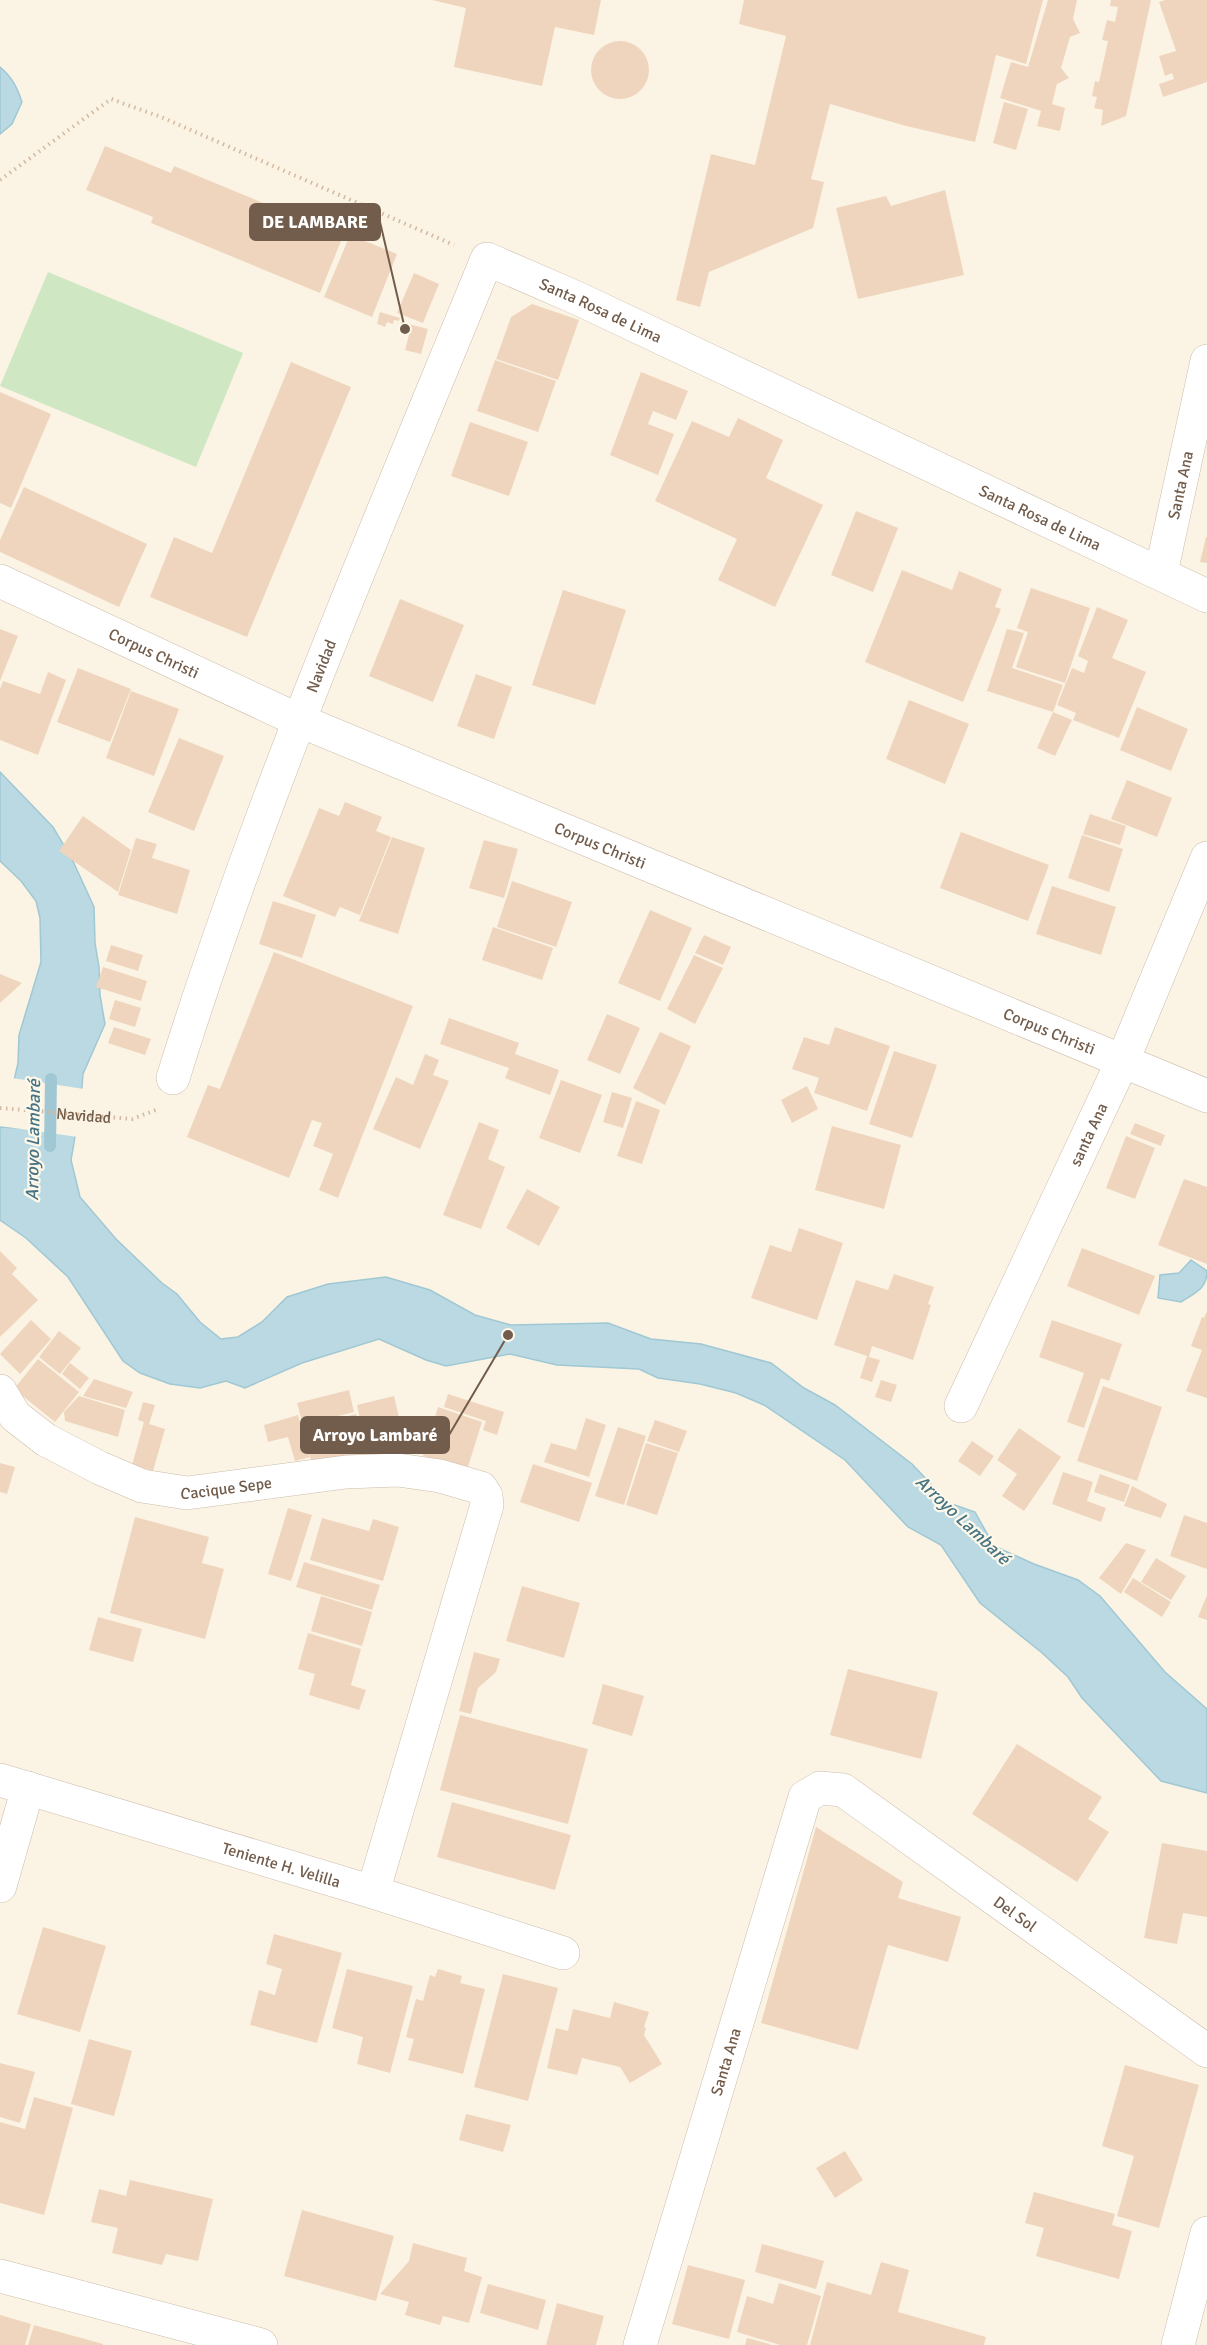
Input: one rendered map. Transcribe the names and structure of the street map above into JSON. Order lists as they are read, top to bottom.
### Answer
{
  "streets": {
    "street": [
      "Santa Rosa de Lima",
      "Santa Ana",
      "Corpus Christi",
      "Navidad",
      "santa Ana",
      "Cacique Sepe",
      "Teniente H. Velilla",
      "Del Sol"
    ]
  },
  "crossings": [
    ["Santa Rosa de Lima", "Santa Ana"],
    ["Santa Rosa de Lima", "Navidad"],
    ["Santa Ana", "Del Sol"],
    ["Corpus Christi", "Navidad"],
    ["Corpus Christi", "santa Ana"],
    ["Cacique Sepe", "Teniente H. Velilla"]
  ],
  "water": ["Arroyo Lambaré"],
  "places": ["DE LAMBARE", "Arroyo Lambaré"]
}
